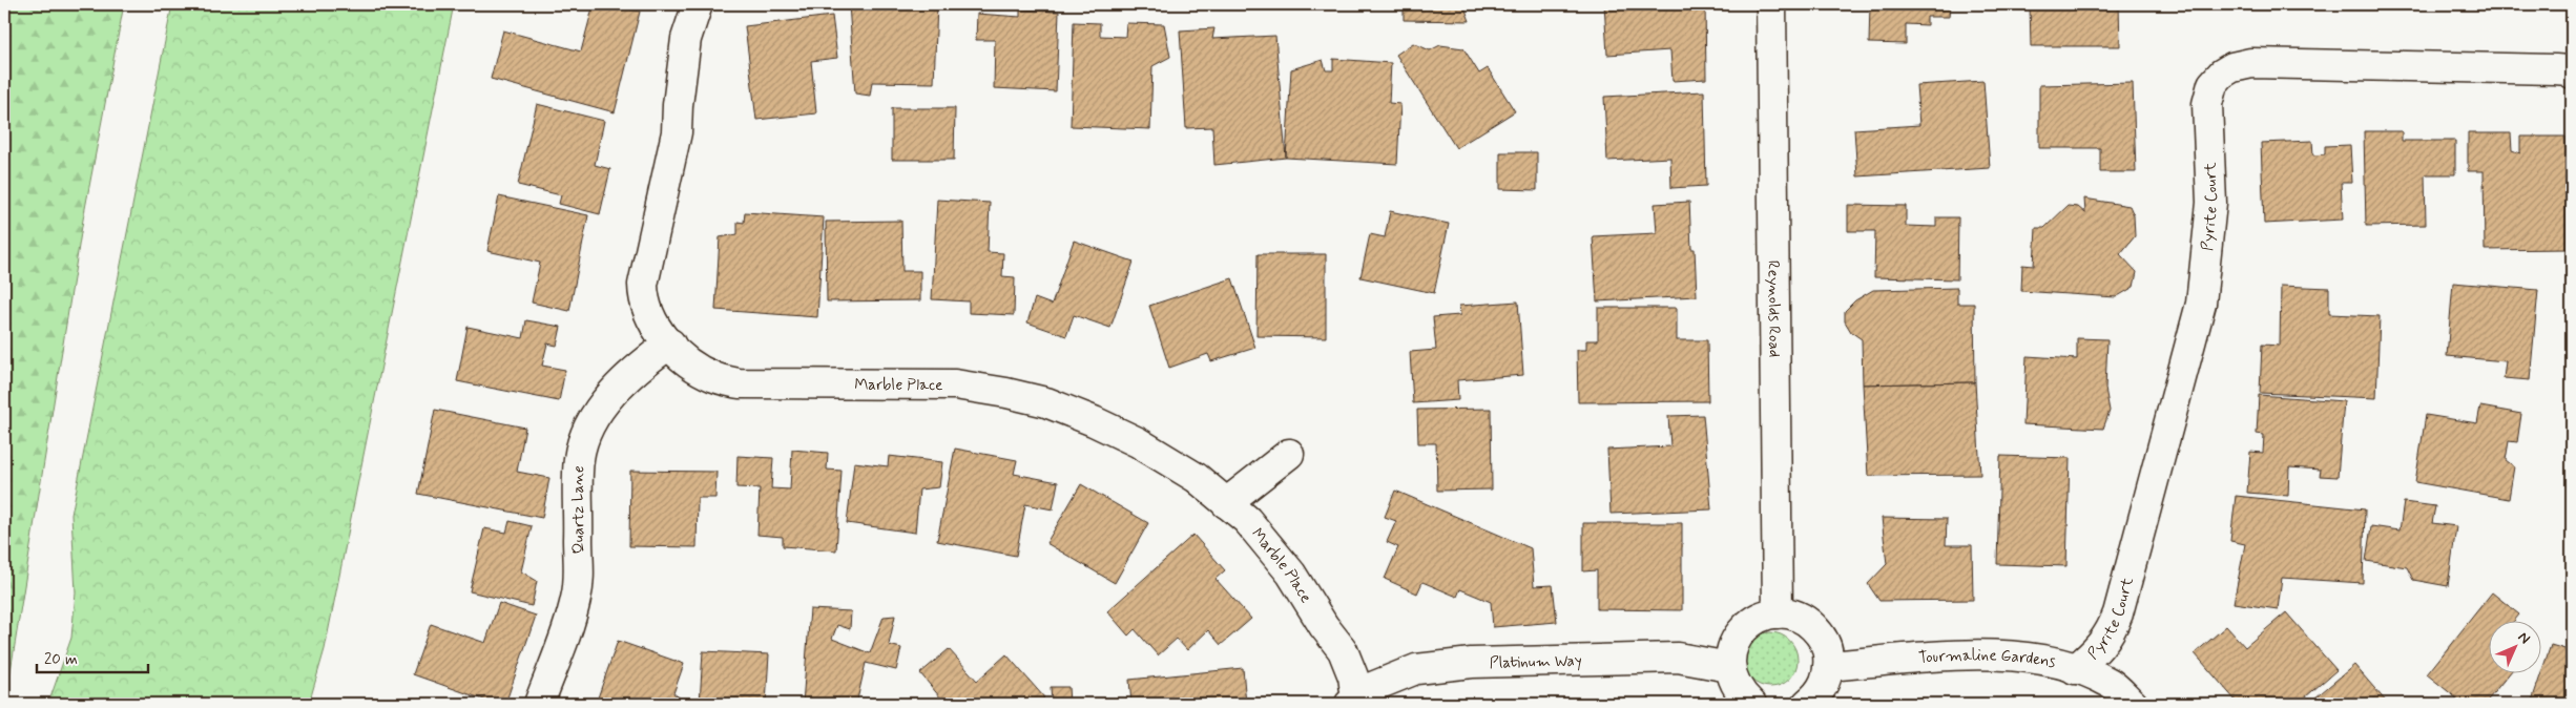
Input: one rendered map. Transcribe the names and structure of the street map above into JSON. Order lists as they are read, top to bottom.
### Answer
{
  "streets": {
    "street": [
      "Pyrite Court",
      "Reynolds Road",
      "Marble Place",
      "Quartz Lane",
      "Platinum Way",
      "Tourmaline Gardens"
    ]
  },
  "crossings": [
    ["Pyrite Court", "Tourmaline Gardens"],
    ["Marble Place", "Quartz Lane"],
    ["Marble Place", "Platinum Way"]
  ],
  "scale_bar": "20 m",
  "north": "top right"
}
